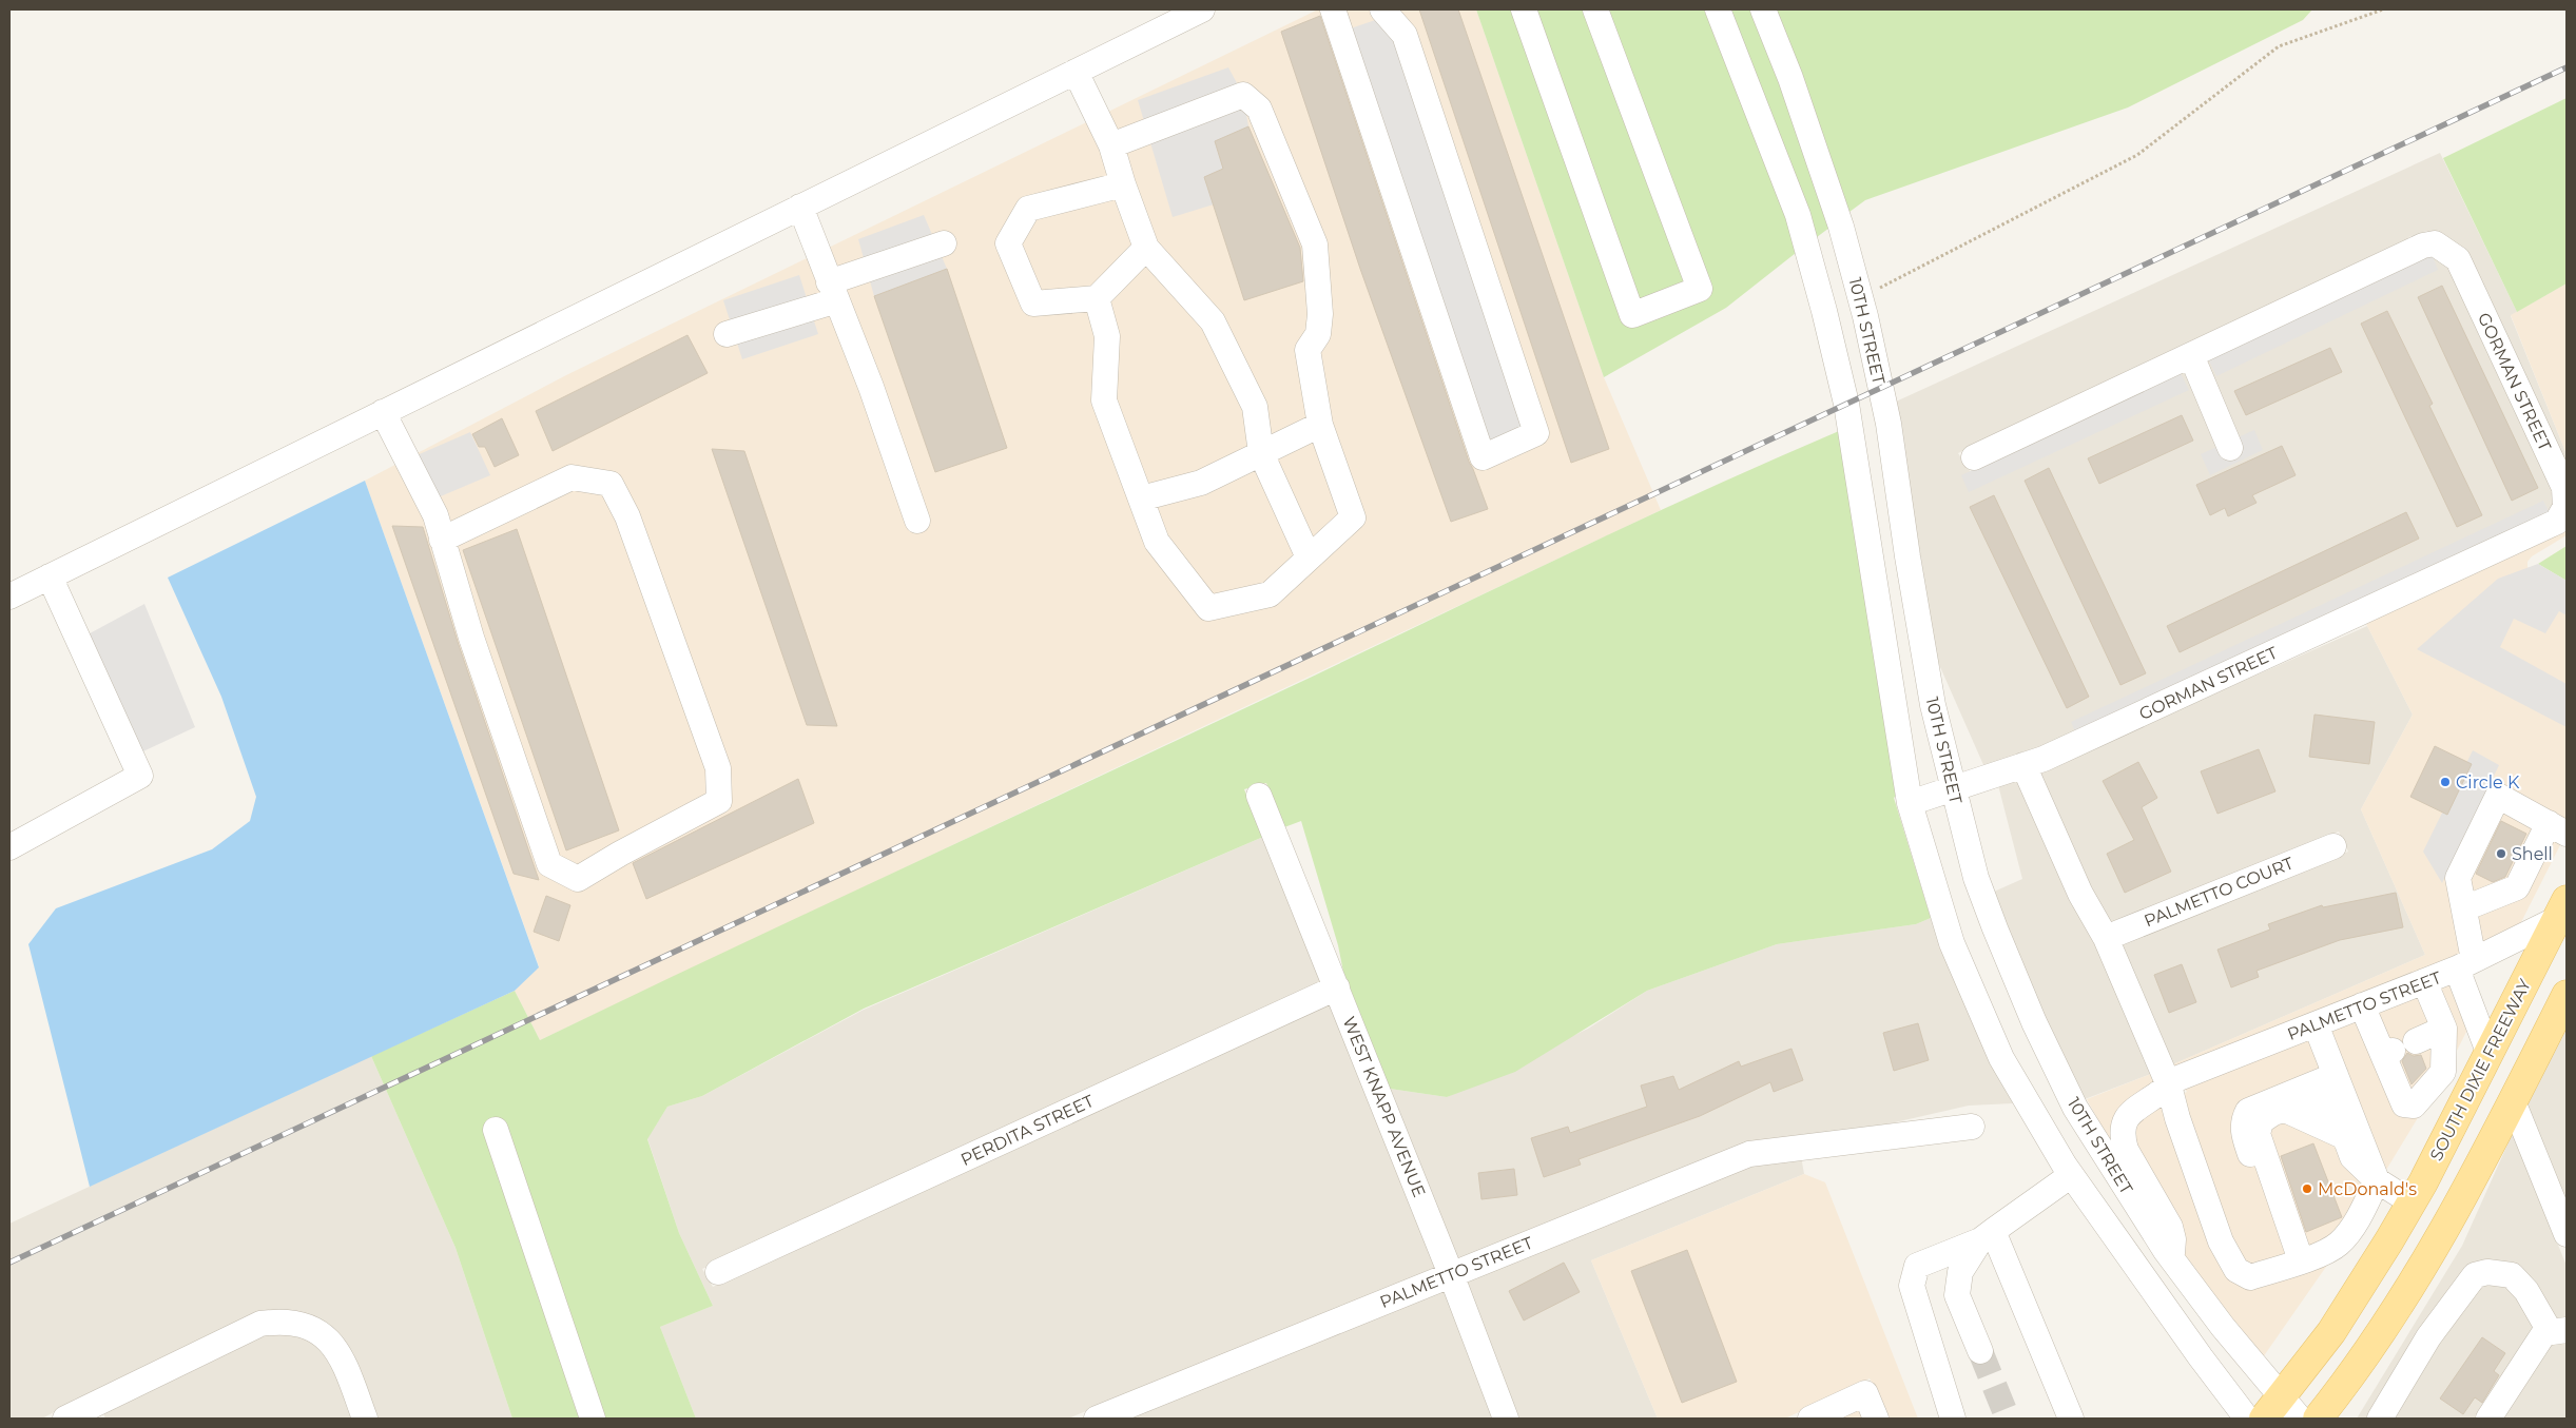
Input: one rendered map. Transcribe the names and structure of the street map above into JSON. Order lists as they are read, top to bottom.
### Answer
{
  "streets": {
    "main road": ["SOUTH DIXIE FREEWAY"],
    "street": [
      "10TH STREET",
      "GORMAN STREET",
      "PALMETTO COURT",
      "PALMETTO STREET",
      "WEST KNAPP AVENUE",
      "PERDITA STREET"
    ]
  },
  "crossings": [
    ["10TH STREET", "GORMAN STREET"],
    ["10TH STREET", "PALMETTO STREET"],
    ["10TH STREET", "SOUTH DIXIE FREEWAY"],
    ["PALMETTO STREET", "SOUTH DIXIE FREEWAY"],
    ["PALMETTO STREET", "WEST KNAPP AVENUE"],
    ["WEST KNAPP AVENUE", "PERDITA STREET"]
  ],
  "places": ["Circle K", "Shell", "McDonald's"]
}
